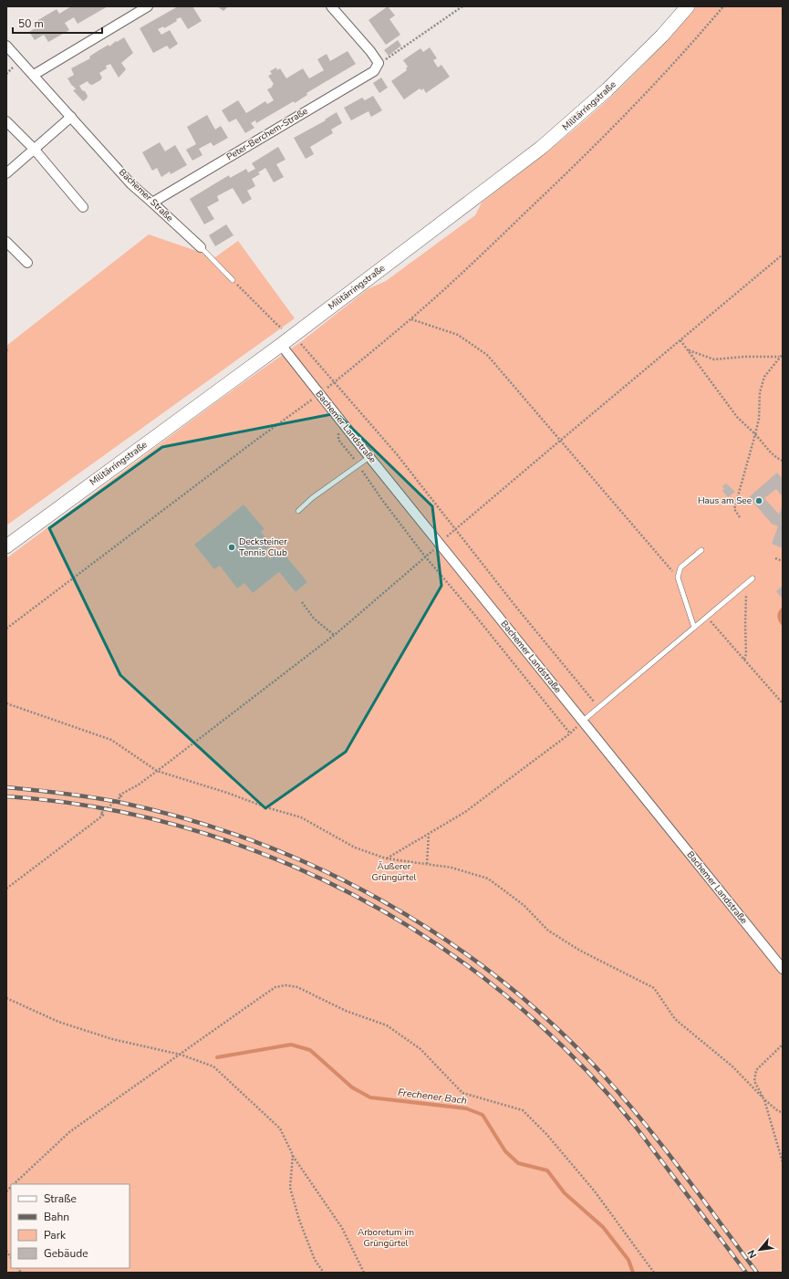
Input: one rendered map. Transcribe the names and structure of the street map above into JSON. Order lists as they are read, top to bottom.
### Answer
{
  "streets": {
    "main road": ["Militärringstraße"],
    "street": ["Peter-Berchem-Straße", "Bachemer Straße", "Bachemer Landstraße"]
  },
  "crossings": [
    ["Militärringstraße", "Bachemer Landstraße"],
    ["Peter-Berchem-Straße", "Bachemer Straße"]
  ],
  "water": ["Frechener Bach"],
  "parks": ["Äußerer Grüngürtel", "Arboretum im Grüngürtel"],
  "places": ["Haus am See", "Decksteiner Tennis Club"],
  "legend": [
    "Straße",
    "Bahn",
    "Park",
    "Gebäude"
  ],
  "scale_bar": "50 m",
  "north": "bottom left"
}
